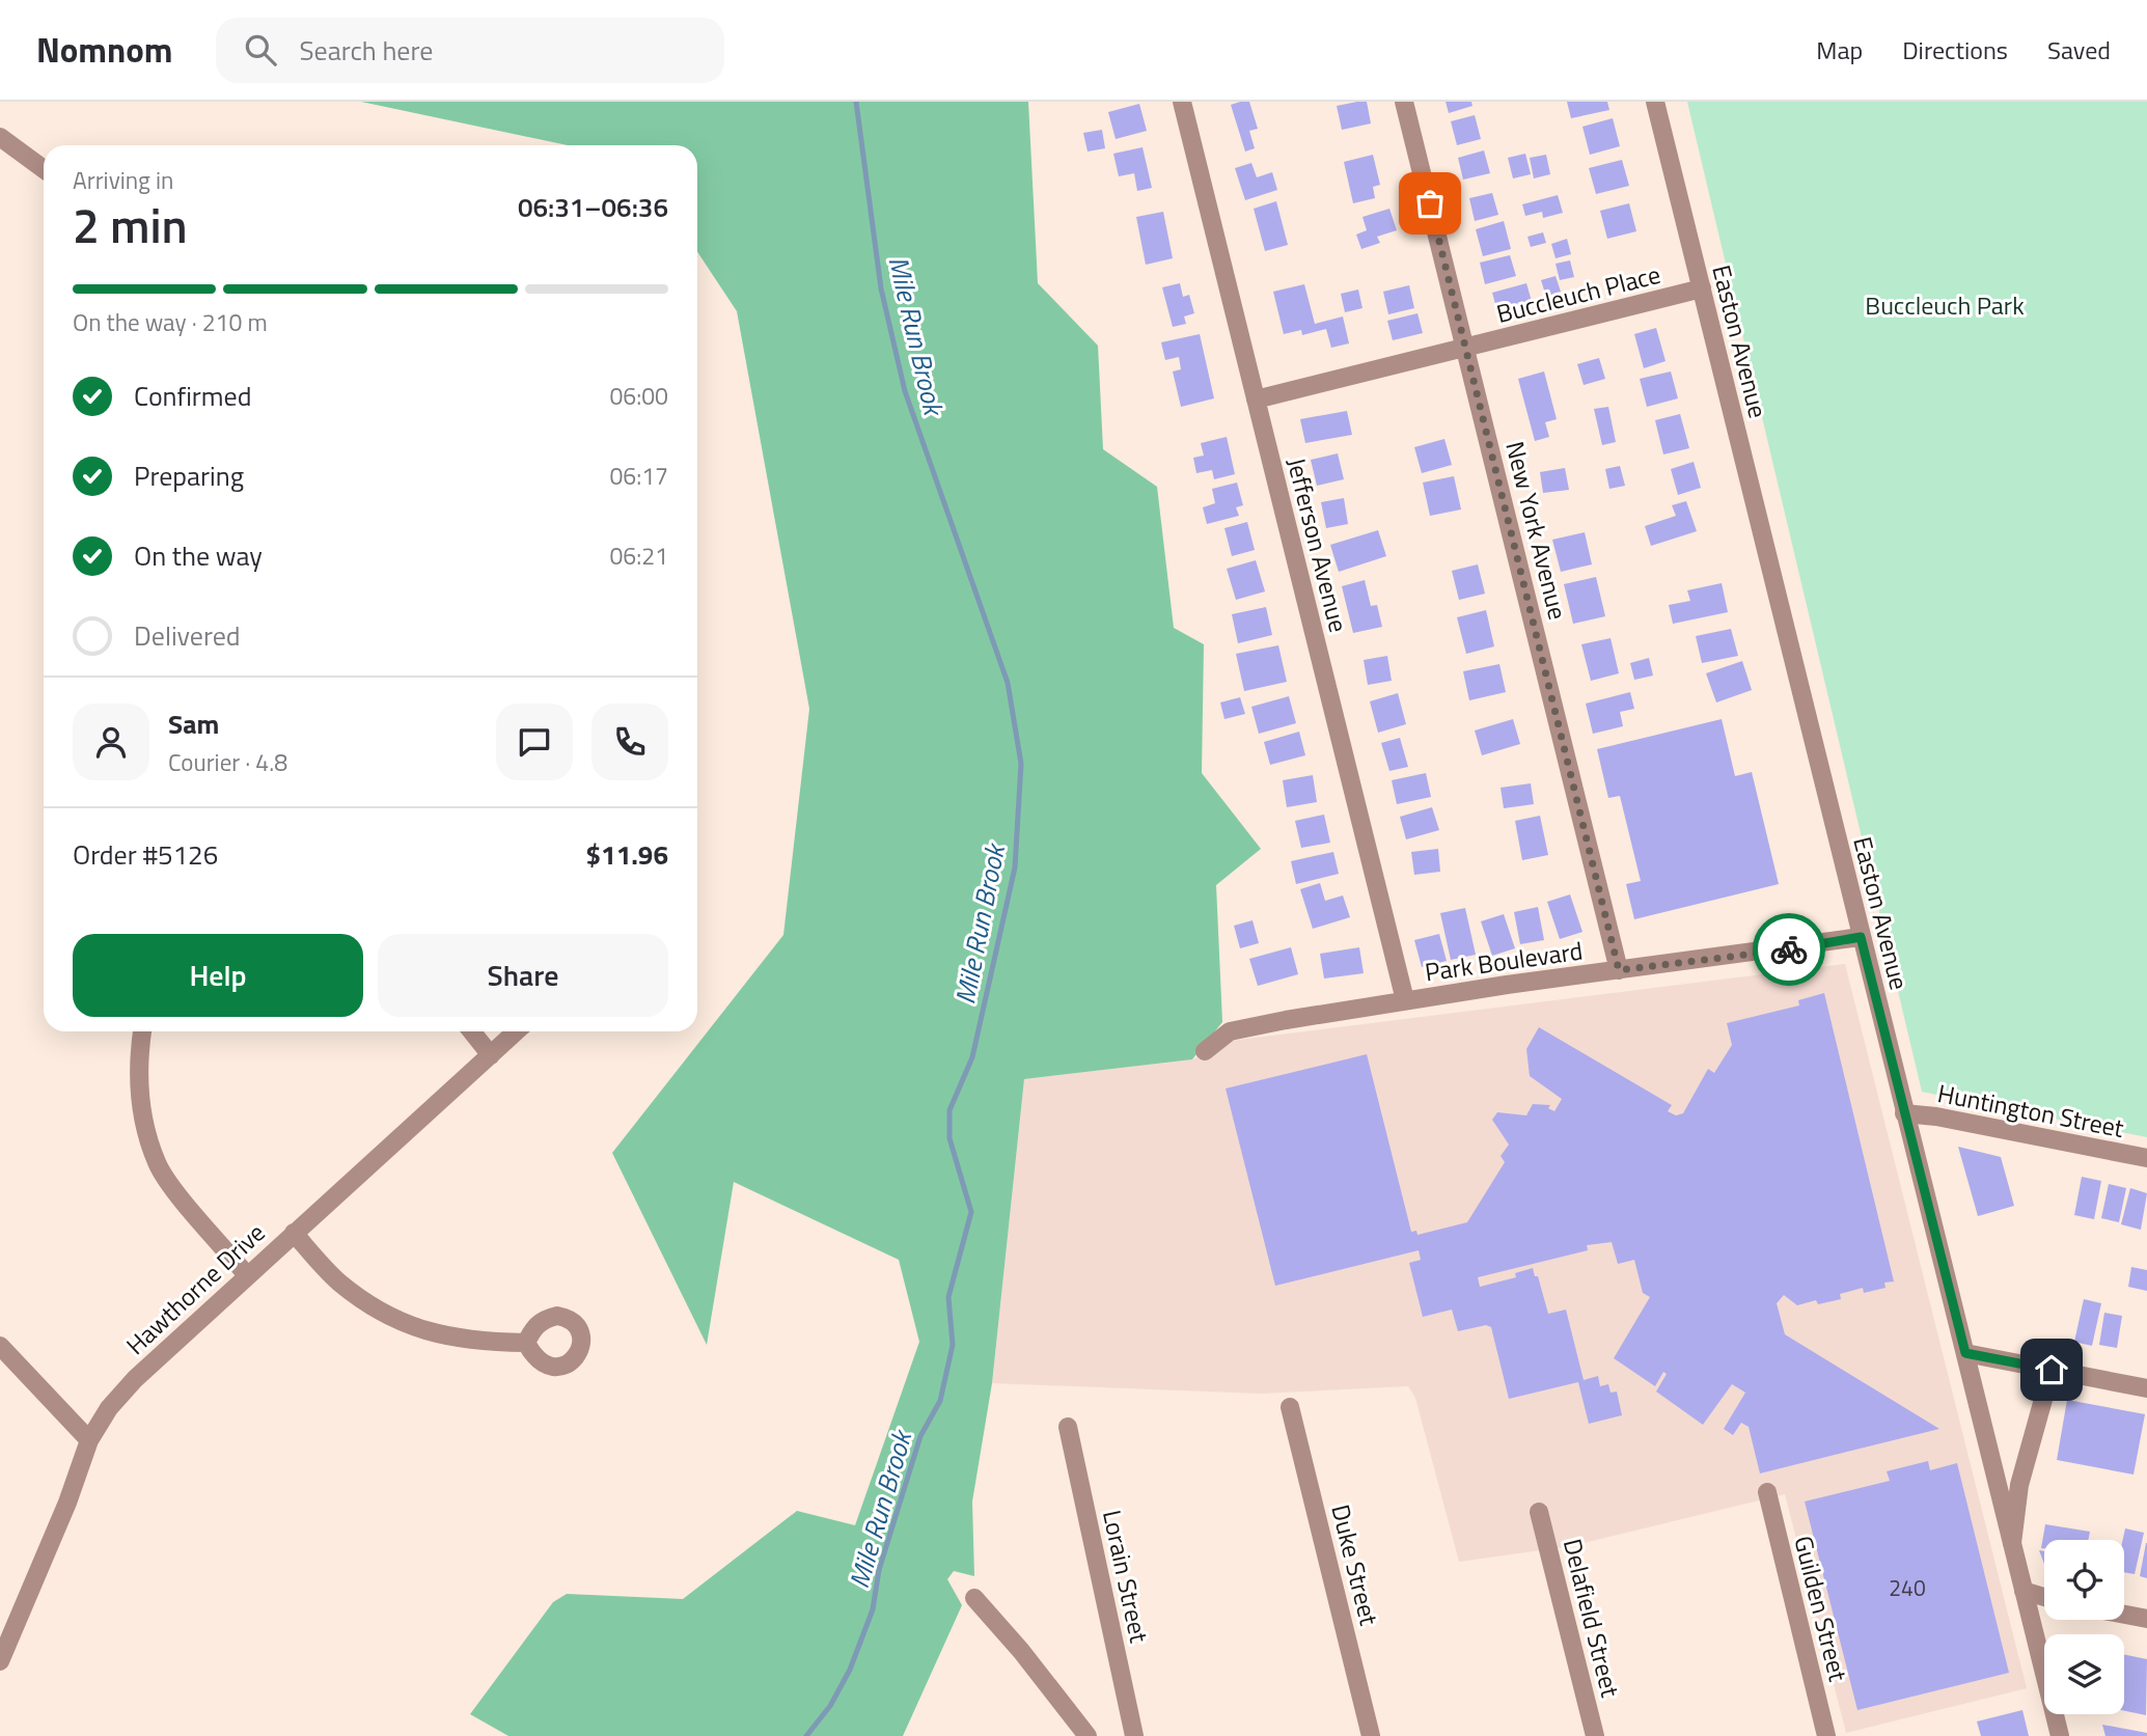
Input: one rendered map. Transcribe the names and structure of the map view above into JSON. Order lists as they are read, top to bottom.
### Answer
{
  "streets": {
    "street": [
      "Buccleuch Place",
      "Easton Avenue",
      "New York Avenue",
      "Jefferson Avenue",
      "Park Boulevard",
      "Huntington Street",
      "Hawthorne Drive",
      "Duke Street",
      "Lorain Street",
      "Guilden Street",
      "Delafield Street"
    ]
  },
  "crossings": [
    ["Buccleuch Place", "Easton Avenue"],
    ["Buccleuch Place", "New York Avenue"],
    ["Buccleuch Place", "Jefferson Avenue"],
    ["Easton Avenue", "Park Boulevard"],
    ["Easton Avenue", "Huntington Street"],
    ["New York Avenue", "Park Boulevard"],
    ["Jefferson Avenue", "Park Boulevard"]
  ],
  "water": ["Mile Run Brook"],
  "parks": ["Buccleuch Park"],
  "house_numbers": ["240"],
  "page": {
    "header": "Nomnom",
    "search": "Search here",
    "nav": ["Map", "Directions", "Saved"],
    "heading": ["2 min", "Arriving in", "06:31–06:36"],
    "panel": [
      "Sam",
      "Courier · 4.8",
      "Order #5126",
      "$11.96"
    ],
    "bar": "On the way · 210 m",
    "list": [
      ["Confirmed", "06:00"],
      ["Preparing", "06:17"],
      ["On the way", "06:21"],
      "Delivered"
    ],
    "buttons": ["Help", "Share"]
  }
}
